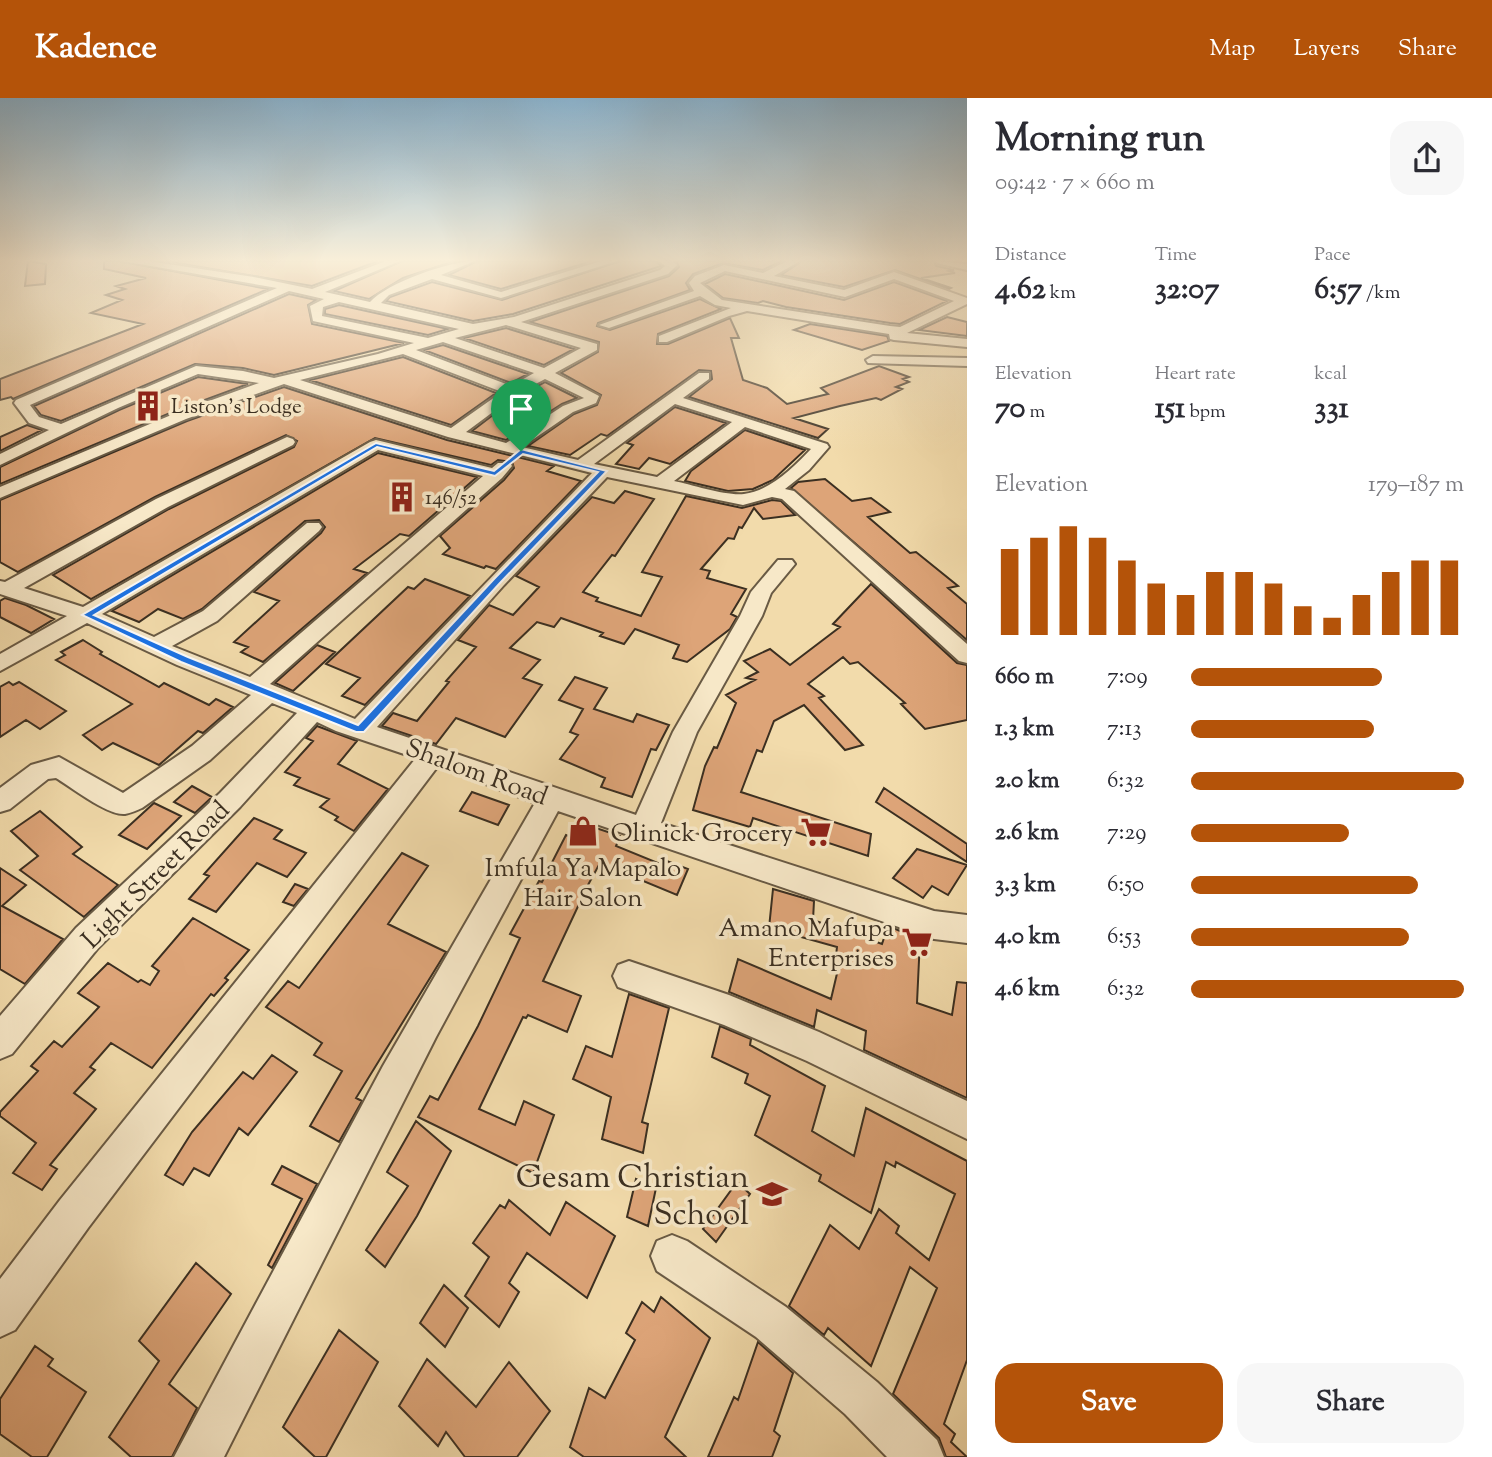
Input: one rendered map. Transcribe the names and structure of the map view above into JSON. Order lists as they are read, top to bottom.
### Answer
{
  "streets": {
    "street": ["Shalom Road", "Light Street Road"]
  },
  "crossings": [
    ["Shalom Road", "Light Street Road"]
  ],
  "places": {
    "building": ["Liston's Lodge", "146/52"],
    "shop": ["Imfula Ya Mapalo Hair Salon"],
    "supermarket": ["Olinick Grocery", "Amano Mafupa Enterprises"],
    "school or university": ["Gesam Christian School"]
  },
  "page": {
    "header": "Kadence",
    "nav": ["Map", "Layers", "Share"],
    "heading": ["Morning run", "09:42 · 7 × 660 m"],
    "stats": [
      ["Distance", "4.62 km"],
      ["Time", "32:07"],
      ["Pace", "6:57 /km"],
      ["Elevation", "70 m"],
      ["Heart rate", "151 bpm"],
      ["kcal", "331"]
    ],
    "chart": ["Elevation", "179–187 m"],
    "list": [
      {
        "name": "660 m",
        "note": "7:09"
      },
      {
        "name": "1.3 km",
        "note": "7:13"
      },
      {
        "name": "2.0 km",
        "note": "6:32"
      },
      {
        "name": "2.6 km",
        "note": "7:29"
      },
      {
        "name": "3.3 km",
        "note": "6:50"
      },
      {
        "name": "4.0 km",
        "note": "6:53"
      },
      {
        "name": "4.6 km",
        "note": "6:32"
      }
    ],
    "buttons": ["Save", "Share"]
  }
}
